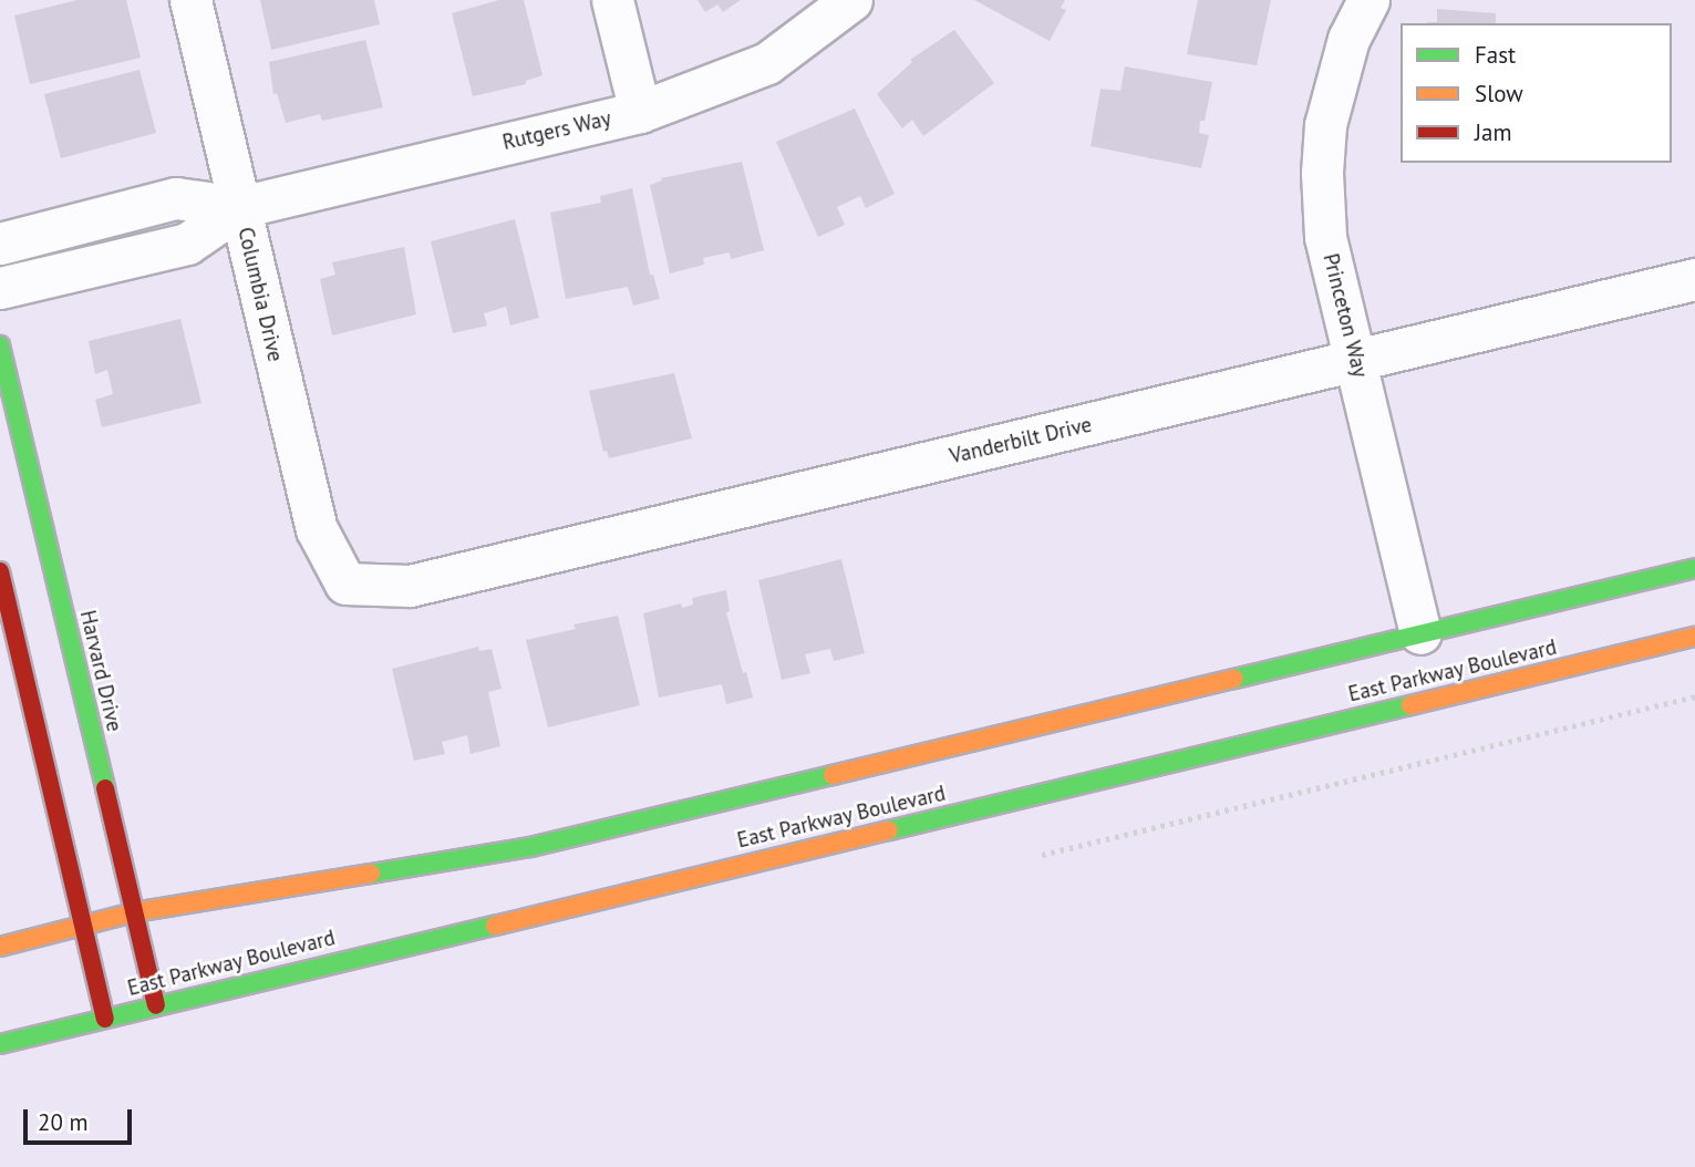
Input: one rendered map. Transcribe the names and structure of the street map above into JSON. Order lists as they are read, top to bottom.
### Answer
{
  "streets": {
    "street": [
      "Rutgers Way",
      "Columbia Drive",
      "Princeton Way",
      "Vanderbilt Drive",
      "Harvard Drive",
      "East Parkway Boulevard"
    ]
  },
  "crossings": [
    ["Rutgers Way", "Columbia Drive"],
    ["Columbia Drive", "Vanderbilt Drive"],
    ["Princeton Way", "Vanderbilt Drive"],
    ["Princeton Way", "East Parkway Boulevard"],
    ["Harvard Drive", "East Parkway Boulevard"]
  ],
  "legend": ["Fast", "Slow", "Jam"],
  "scale_bar": "20 m"
}
